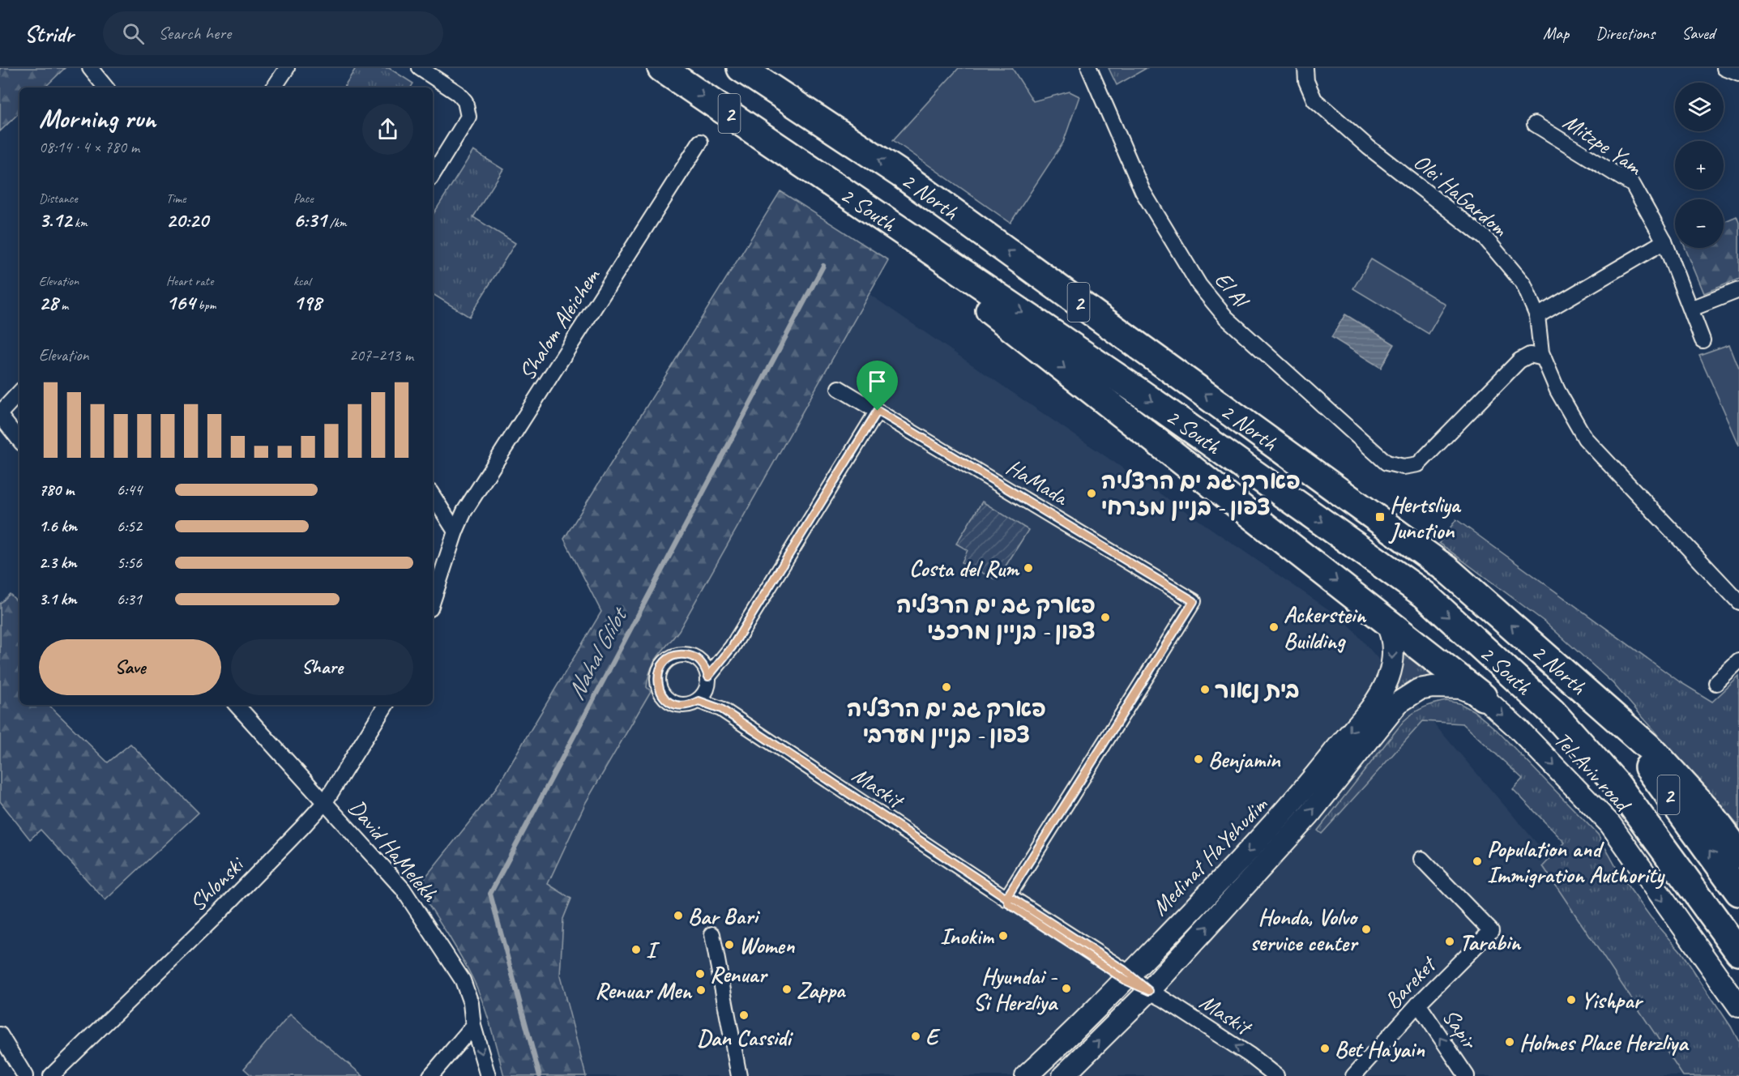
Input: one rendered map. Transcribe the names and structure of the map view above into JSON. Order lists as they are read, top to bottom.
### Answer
{
  "streets": {
    "highway": ["2", "2 North", "2 South"],
    "street": [
      "Mitzpe Yam",
      "Olei HaGardom",
      "El Al",
      "Shalom Aleichem",
      "HaMada",
      "Tel-Aviv road",
      "Maskit",
      "David HaMelekh",
      "Medinat HaYehudim",
      "Shlonski",
      "Bareket",
      "Sapir"
    ]
  },
  "crossings": [
    ["Olei HaGardom", "El Al"],
    ["HaMada", "Maskit"],
    ["Tel-Aviv road", "Medinat HaYehudim"],
    ["Maskit", "Medinat HaYehudim"],
    ["David HaMelekh", "Shlonski"],
    ["Bareket", "Sapir"]
  ],
  "one_way": ["Tel-Aviv road", "Sapir"],
  "water": ["Nahal Glilot"],
  "places": {
    "other": [
      "פארק גב ים הרצליה צפון - בניין מזרחי",
      "Costa del Rum",
      "פארק גב ים הרצליה צפון - בניין מרכזי",
      "Ackerstein Building",
      "פארק גב ים הרצליה צפון - בניין מערבי",
      "בית נאור",
      "Benjamin",
      "Population and Immigration Authority",
      "Bar Bari",
      "Honda, Volvo service center",
      "Inokim",
      "Tarabin",
      "Women",
      "I",
      "Renuar",
      "Hyundai - Si Herzliya",
      "Zappa",
      "Renuar Men",
      "Yishpar",
      "Dan Cassidi",
      "E",
      "Holmes Place Herzliya",
      "Bet Ha'yain"
    ],
    "transit": ["Hertsliya Junction"]
  },
  "page": {
    "header": "Stridr",
    "search": "Search here",
    "nav": ["Map", "Directions", "Saved"],
    "map_buttons": ["+", "−"],
    "heading": ["Morning run", "08:14 · 4 × 780 m"],
    "stats": [
      ["Distance", "3.12 km"],
      ["Time", "20:20"],
      ["Pace", "6:31 /km"],
      ["Elevation", "28 m"],
      ["Heart rate", "164 bpm"],
      ["kcal", "198"]
    ],
    "chart": ["Elevation", "207–213 m"],
    "list": [
      {
        "name": "780 m",
        "note": "6:44"
      },
      {
        "name": "1.6 km",
        "note": "6:52"
      },
      {
        "name": "2.3 km",
        "note": "5:56"
      },
      {
        "name": "3.1 km",
        "note": "6:31"
      }
    ],
    "buttons": ["Save", "Share"]
  }
}
